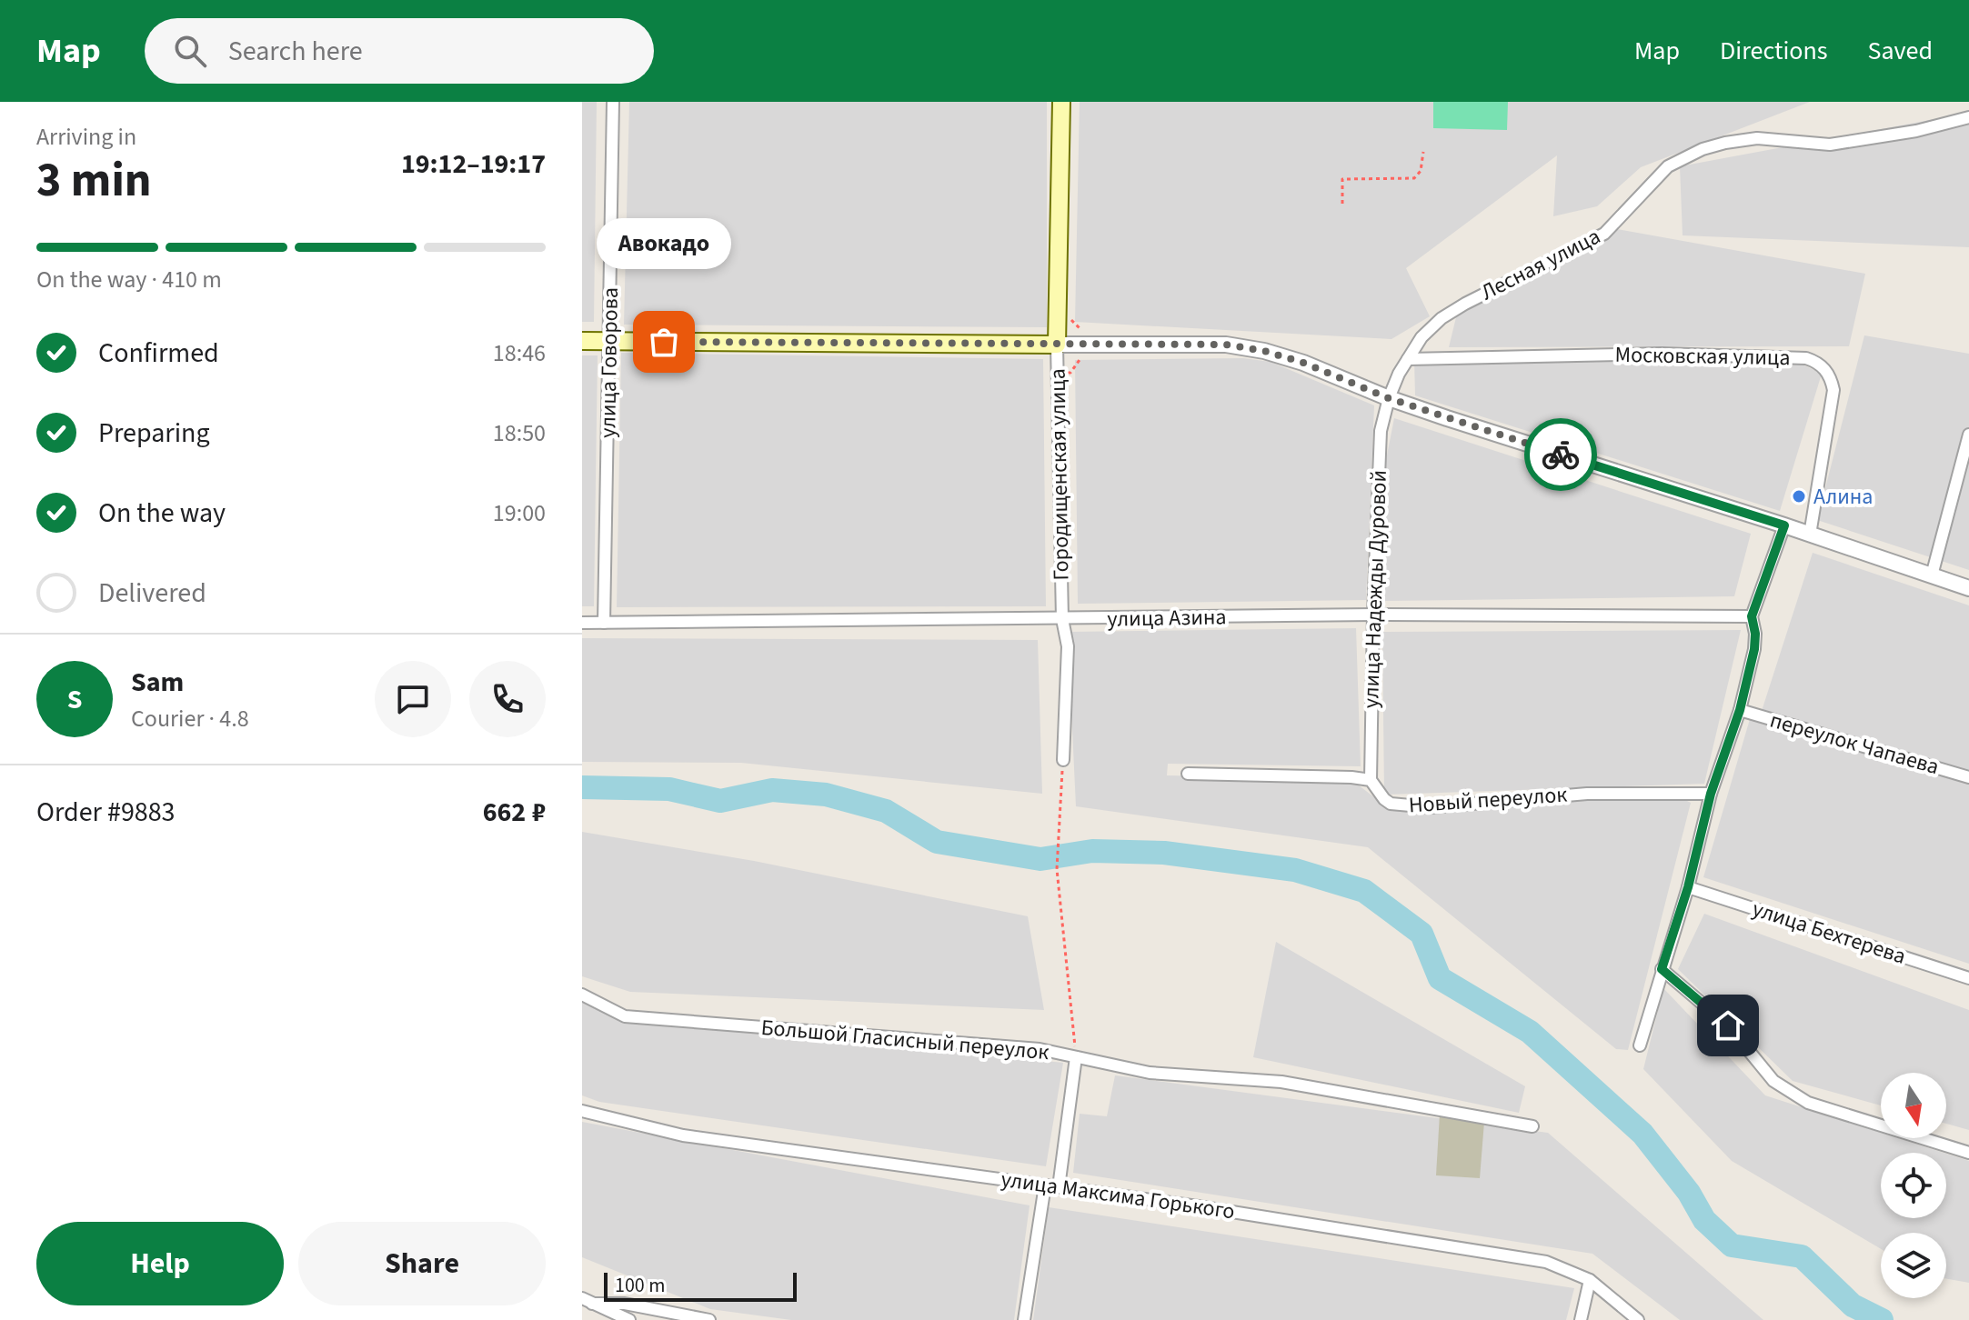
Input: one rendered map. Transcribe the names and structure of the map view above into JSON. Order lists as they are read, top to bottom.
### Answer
{
  "streets": {
    "main road": ["Городищенская улица"],
    "street": [
      "Лесная улица",
      "Московская улица",
      "улица Говорова",
      "улица Надежды Дуровой",
      "улица Азина",
      "переулок Чапаева",
      "Новый переулок",
      "улица Бехтерева",
      "Большой Гласисный переулок",
      "улица Максима Горького"
    ]
  },
  "crossings": [
    ["Лесная улица", "Московская улица"],
    ["Лесная улица", "улица Надежды Дуровой"],
    ["улица Говорова", "улица Азина"],
    ["Городищенская улица", "улица Азина"],
    ["улица Надежды Дуровой", "улица Азина"],
    ["улица Надежды Дуровой", "Новый переулок"]
  ],
  "places": ["Авокадо", "Алина"],
  "scale_bar": "100 m",
  "north": "bottom",
  "page": {
    "header": "Map",
    "search": "Search here",
    "nav": ["Map", "Directions", "Saved"],
    "heading": ["3 min", "Arriving in", "19:12–19:17"],
    "panel": [
      "Sam",
      "Courier · 4.8",
      "Order #9883",
      "662 ₽"
    ],
    "bubble": "Авокадо",
    "bar": "On the way · 410 m",
    "list": [
      ["Confirmed", "18:46"],
      ["Preparing", "18:50"],
      ["On the way", "19:00"],
      "Delivered"
    ],
    "round": "S",
    "buttons": ["Help", "Share"],
    "scale": "100 m"
  }
}
